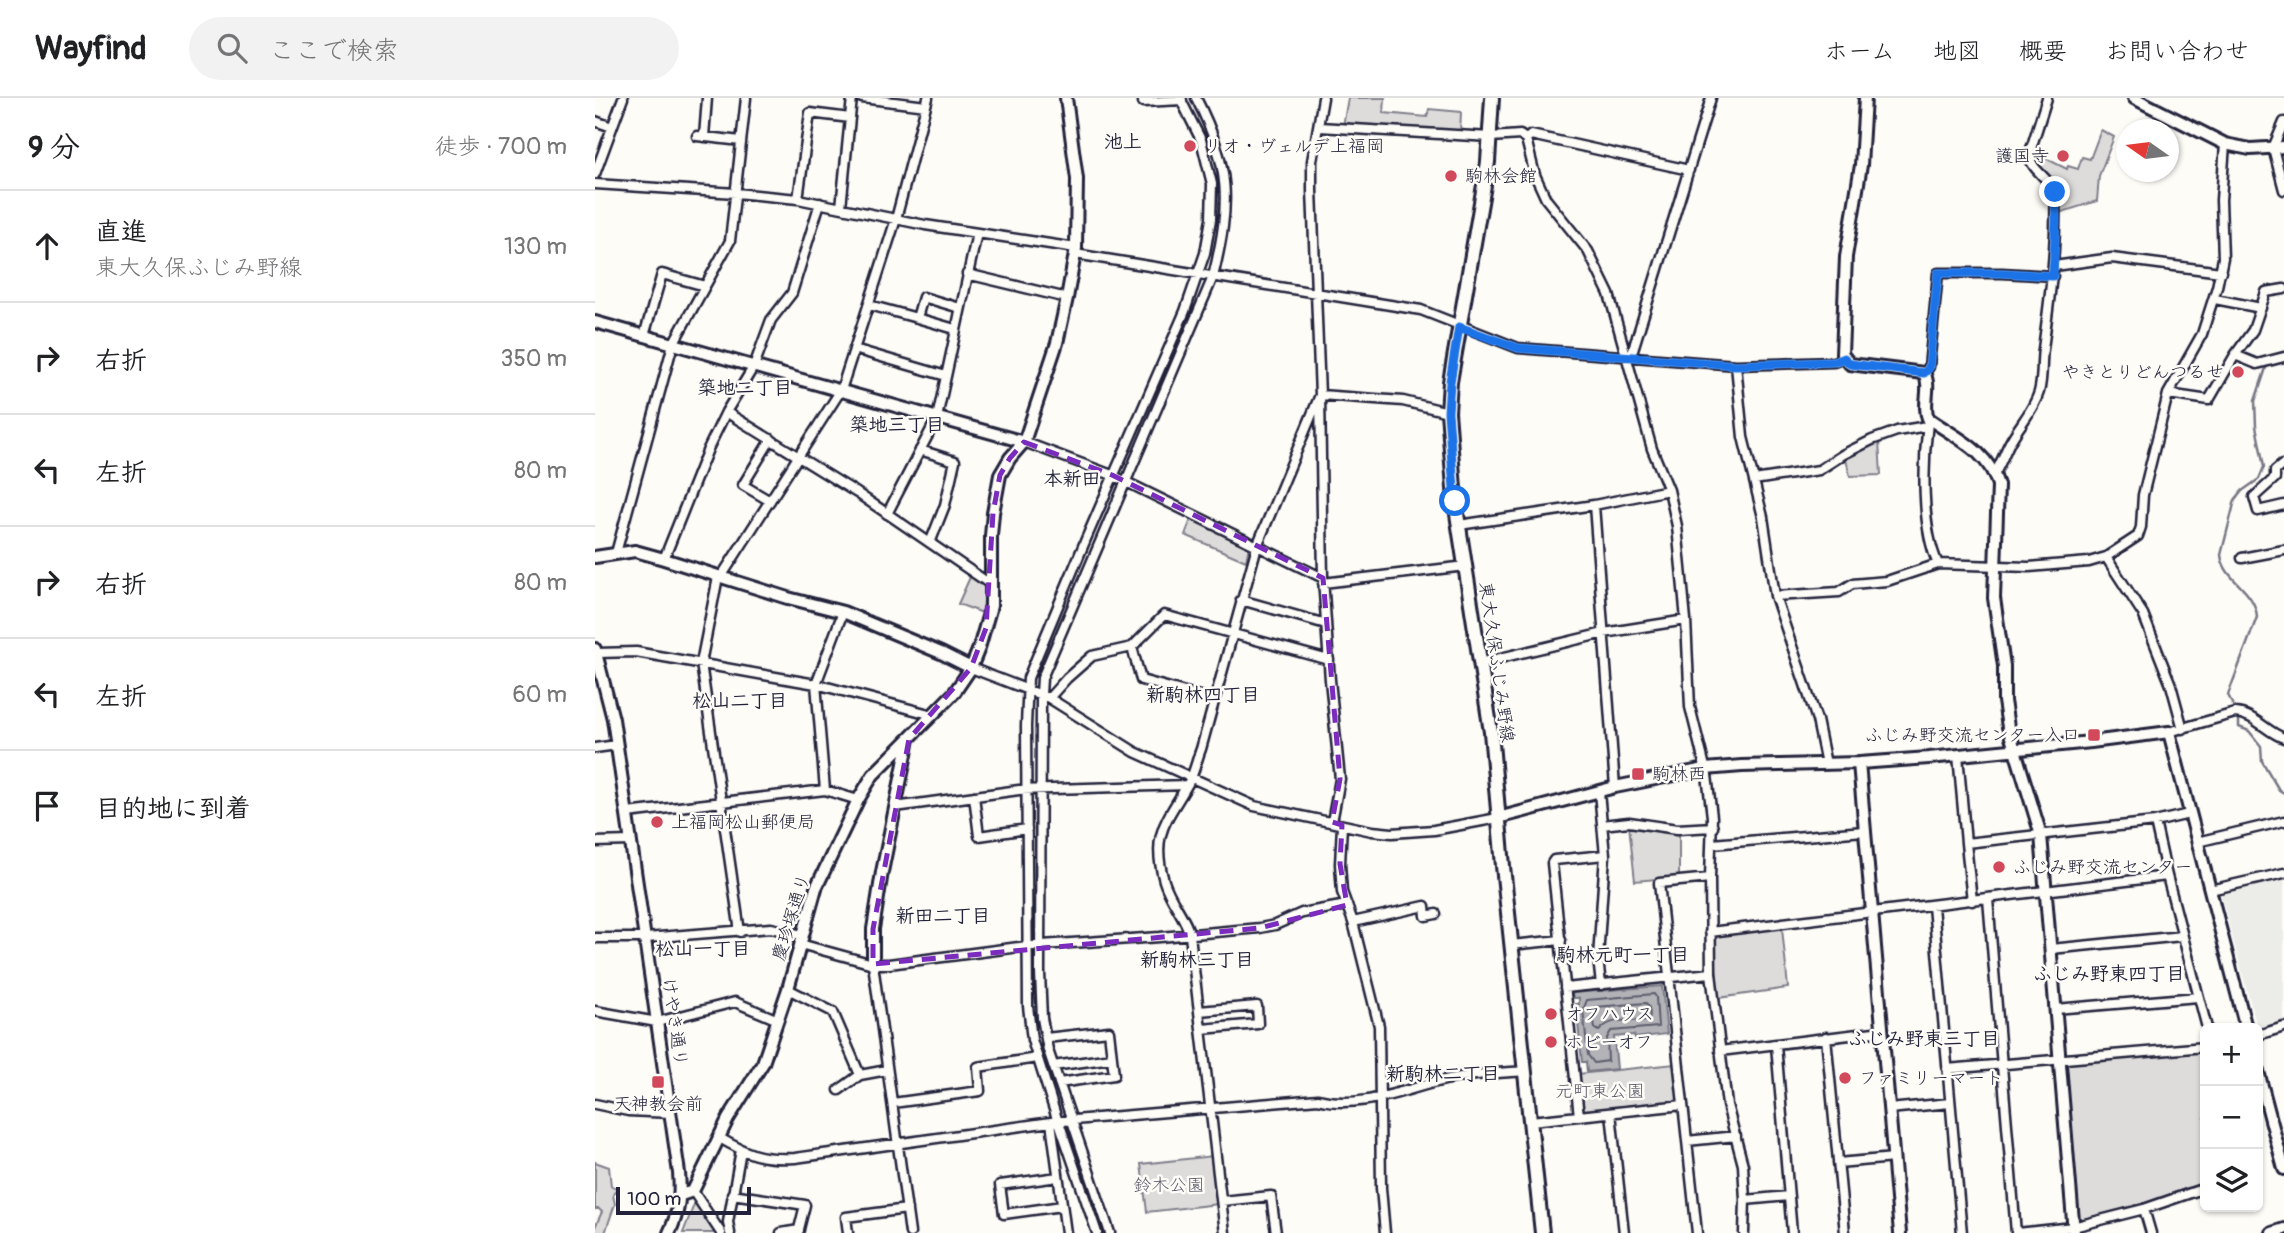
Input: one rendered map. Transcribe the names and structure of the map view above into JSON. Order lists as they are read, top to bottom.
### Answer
{
  "streets": {
    "main road": ["東大久保ふじみ野線"],
    "street": ["慶珍塚通り", "けやき通り"]
  },
  "districts": [
    "池上",
    "築地二丁目",
    "築地三丁目",
    "本新田",
    "新駒林四丁目",
    "松山二丁目",
    "新田二丁目",
    "松山一丁目",
    "駒林元町一丁目",
    "新駒林三丁目",
    "ふじみ野東四丁目",
    "ふじみ野東三丁目",
    "新駒林二丁目"
  ],
  "parks": ["元町東公園", "鈴木公園"],
  "places": {
    "other": [
      "リオ・ヴェルデ上福岡",
      "護国寺",
      "駒林会館",
      "やきとりどんつるせ",
      "上福岡松山郵便局",
      "ふじみ野交流センター",
      "オフハウス",
      "ホビーオフ",
      "ファミリーマート"
    ],
    "transit": ["ふじみ野交流センター入口", "駒林西", "天神教会前"]
  },
  "scale_bar": "100 m",
  "north": "left",
  "page": {
    "header": "Wayfind",
    "search": "ここで検索",
    "nav": [
      "ホーム",
      "地図",
      "概要",
      "お問い合わせ"
    ],
    "heading": ["9 分", "徒歩 · 700 m"],
    "list": [
      ["直進", "東大久保ふじみ野線", "130 m"],
      ["右折", "350 m"],
      ["左折", "80 m"],
      ["右折", "80 m"],
      ["左折", "60 m"],
      "目的地に到着"
    ],
    "map_buttons": ["+", "−"],
    "scale": "100 m"
  }
}
